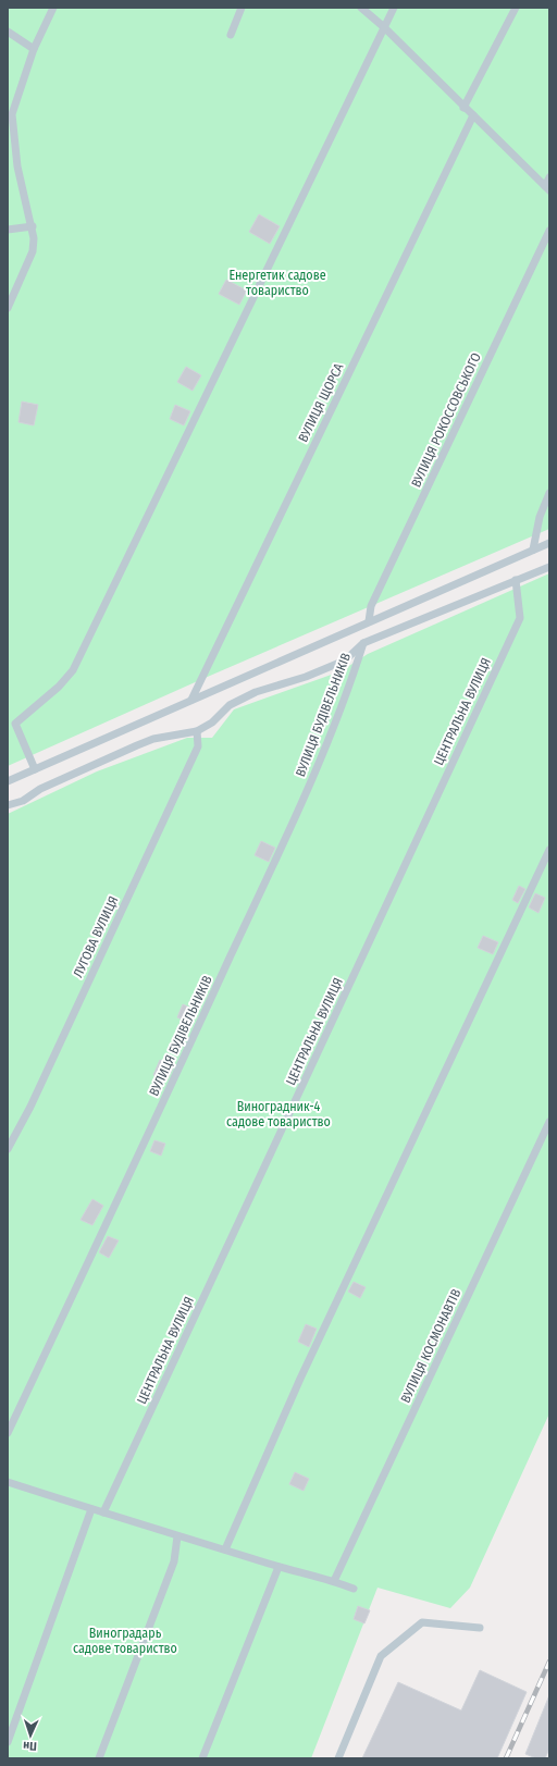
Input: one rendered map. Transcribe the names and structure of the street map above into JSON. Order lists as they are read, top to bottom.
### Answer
{
  "streets": {
    "lane": [
      "ВУЛИЦЯ ЩОРСА",
      "ВУЛИЦЯ РОКОССОВСЬКОГО",
      "ЦЕНТРАЛЬНА ВУЛИЦЯ",
      "ВУЛИЦЯ БУДІВЕЛЬНИКІВ",
      "ЛУГОВА ВУЛИЦЯ",
      "ВУЛИЦЯ КОСМОНАВТІВ"
    ]
  },
  "parks": ["Енергетик садове товариство", "Виноградник-4 садове товариство", "Виноградарь садове товариство"],
  "north": "bottom"
}
